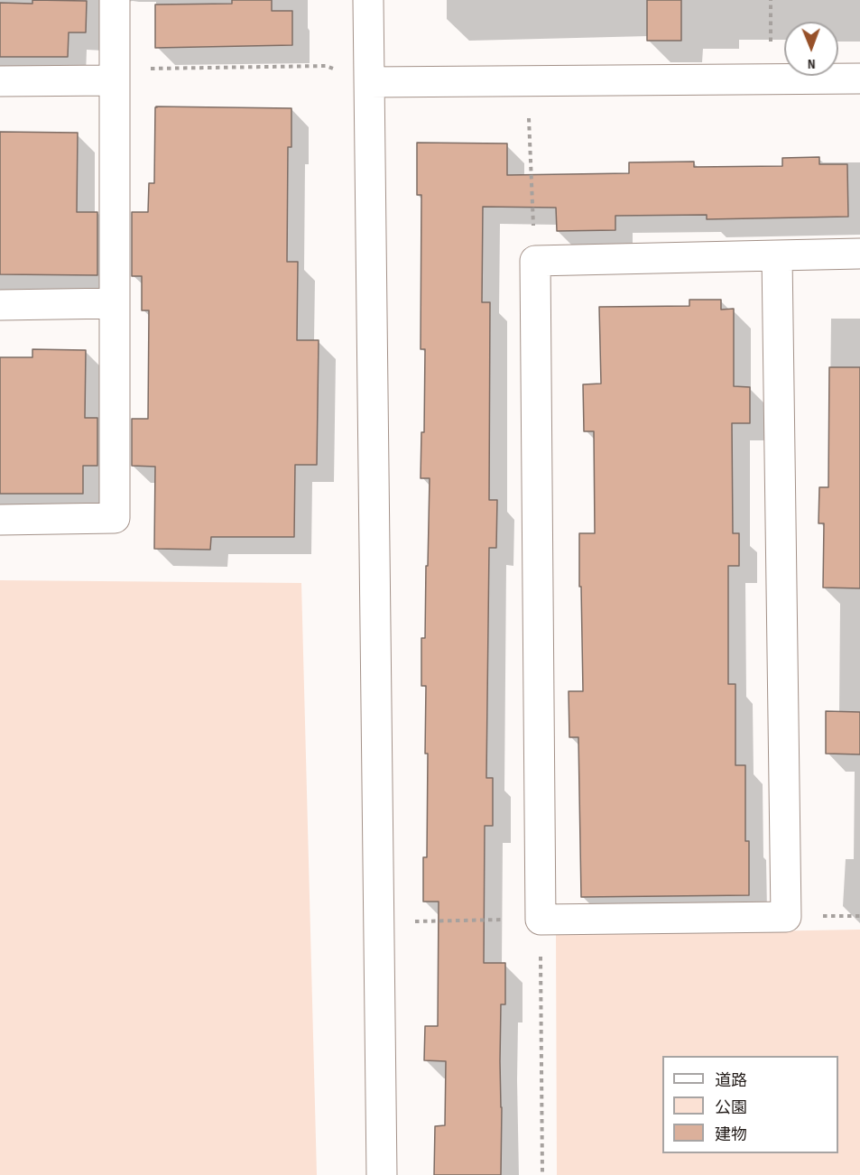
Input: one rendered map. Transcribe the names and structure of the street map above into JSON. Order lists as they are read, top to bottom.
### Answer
{
  "legend": ["道路", "公園", "建物"],
  "north": "bottom"
}
